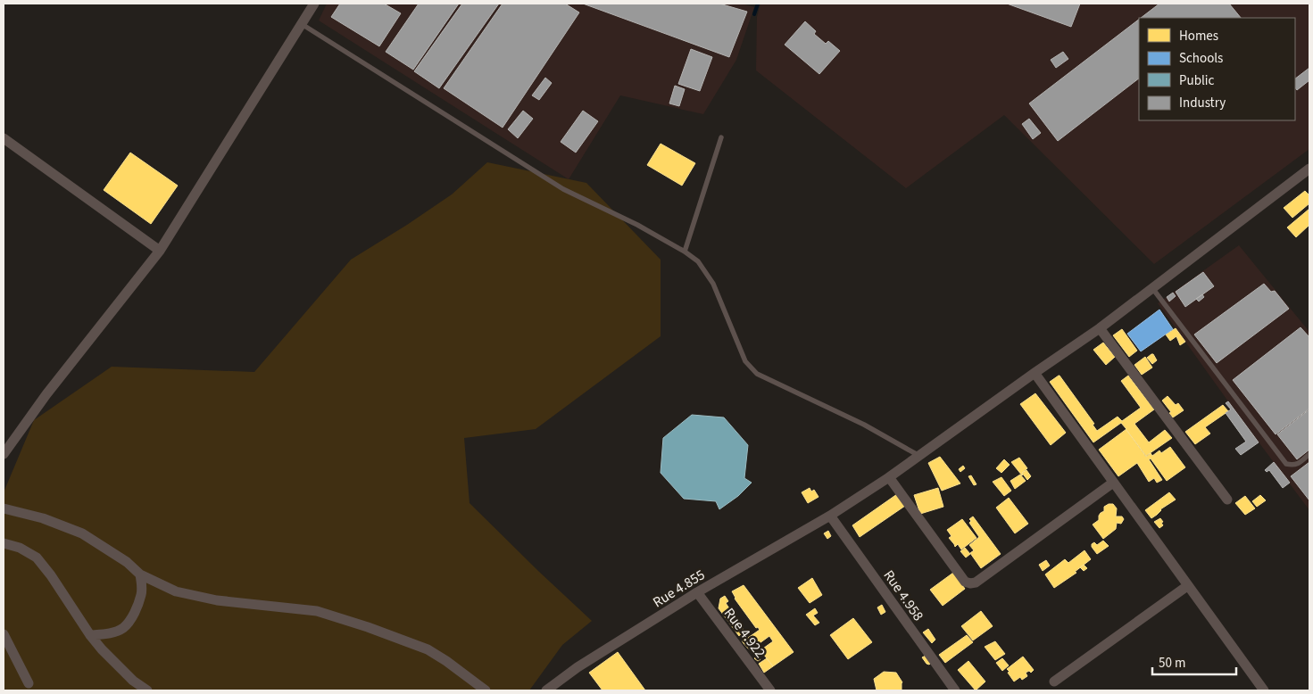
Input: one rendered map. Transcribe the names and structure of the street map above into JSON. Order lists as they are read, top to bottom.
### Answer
{
  "streets": {
    "street": ["Rue 4.855", "Rue 4.958", "Rue 4.922"]
  },
  "crossings": [
    ["Rue 4.855", "Rue 4.958"],
    ["Rue 4.855", "Rue 4.922"]
  ],
  "legend": [
    "Homes",
    "Schools",
    "Public",
    "Industry"
  ],
  "scale_bar": "50 m"
}
